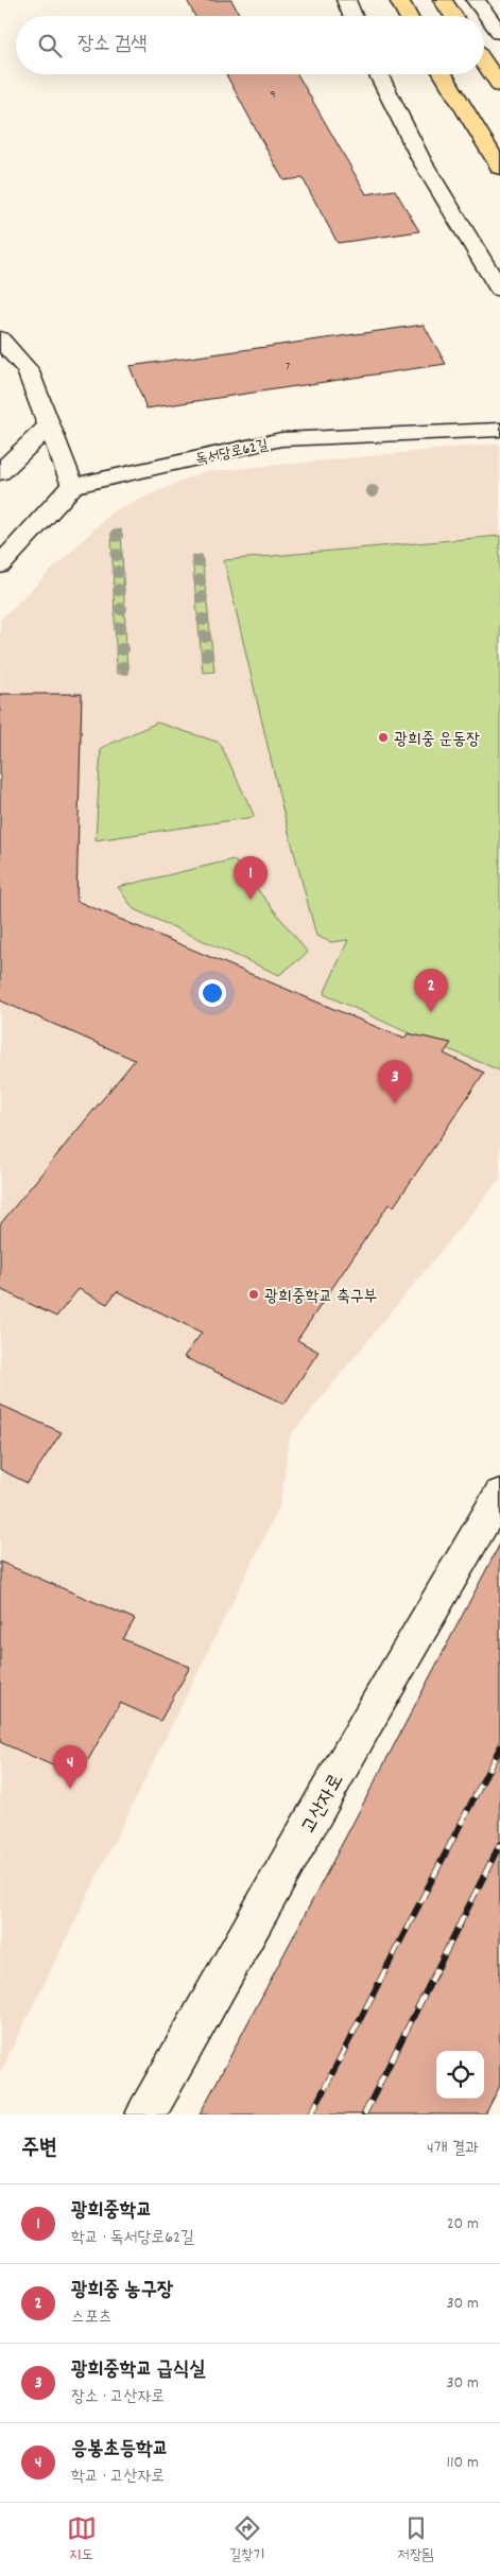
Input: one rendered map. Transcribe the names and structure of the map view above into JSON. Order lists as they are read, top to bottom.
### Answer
{
  "streets": {
    "street": ["독서당로62길", "고산자로"]
  },
  "places": ["광희중 운동장", "광희중학교 축구부"],
  "house_numbers": ["9", "7"],
  "page": {
    "search": "장소 검색",
    "pins": [
      "1",
      "2",
      "3",
      "4"
    ],
    "heading": ["주변", "4개 결과"],
    "list": [
      {
        "mark": "1",
        "name": "광희중학교",
        "note": "학교 · 독서당로62길",
        "value": "20 m"
      },
      {
        "mark": "2",
        "name": "광희중 농구장",
        "note": "스포츠",
        "value": "30 m"
      },
      {
        "mark": "3",
        "name": "광희중학교 급식실",
        "note": "장소 · 고산자로",
        "value": "30 m"
      },
      {
        "mark": "4",
        "name": "응봉초등학교",
        "note": "학교 · 고산자로",
        "value": "110 m"
      }
    ],
    "nav": ["지도", "길찾기", "저장됨"]
  }
}
